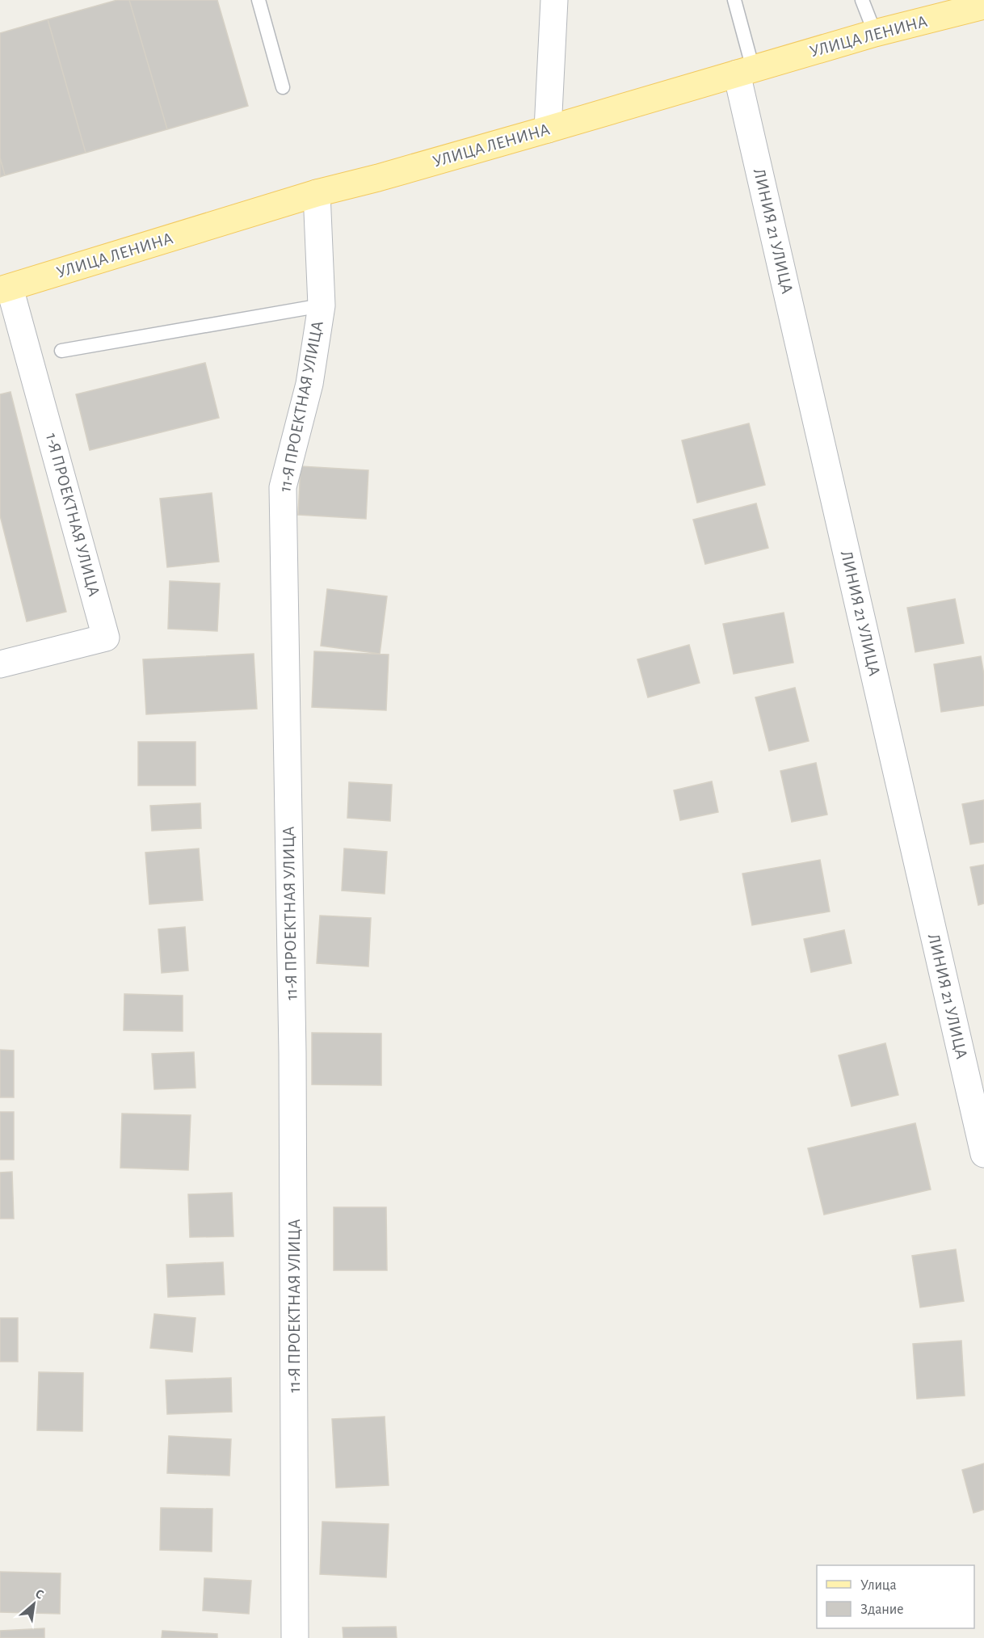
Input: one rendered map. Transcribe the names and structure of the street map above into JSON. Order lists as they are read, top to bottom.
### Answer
{
  "streets": {
    "main road": ["УЛИЦА ЛЕНИНА"],
    "street": ["ЛИНИЯ 21 УЛИЦА", "11-Я ПРОЕКТНАЯ УЛИЦА", "1-Я ПРОЕКТНАЯ УЛИЦА"]
  },
  "crossings": [
    ["УЛИЦА ЛЕНИНА", "ЛИНИЯ 21 УЛИЦА"],
    ["УЛИЦА ЛЕНИНА", "11-Я ПРОЕКТНАЯ УЛИЦА"],
    ["УЛИЦА ЛЕНИНА", "1-Я ПРОЕКТНАЯ УЛИЦА"]
  ],
  "legend": ["Улица", "Здание"],
  "north": "top right"
}
